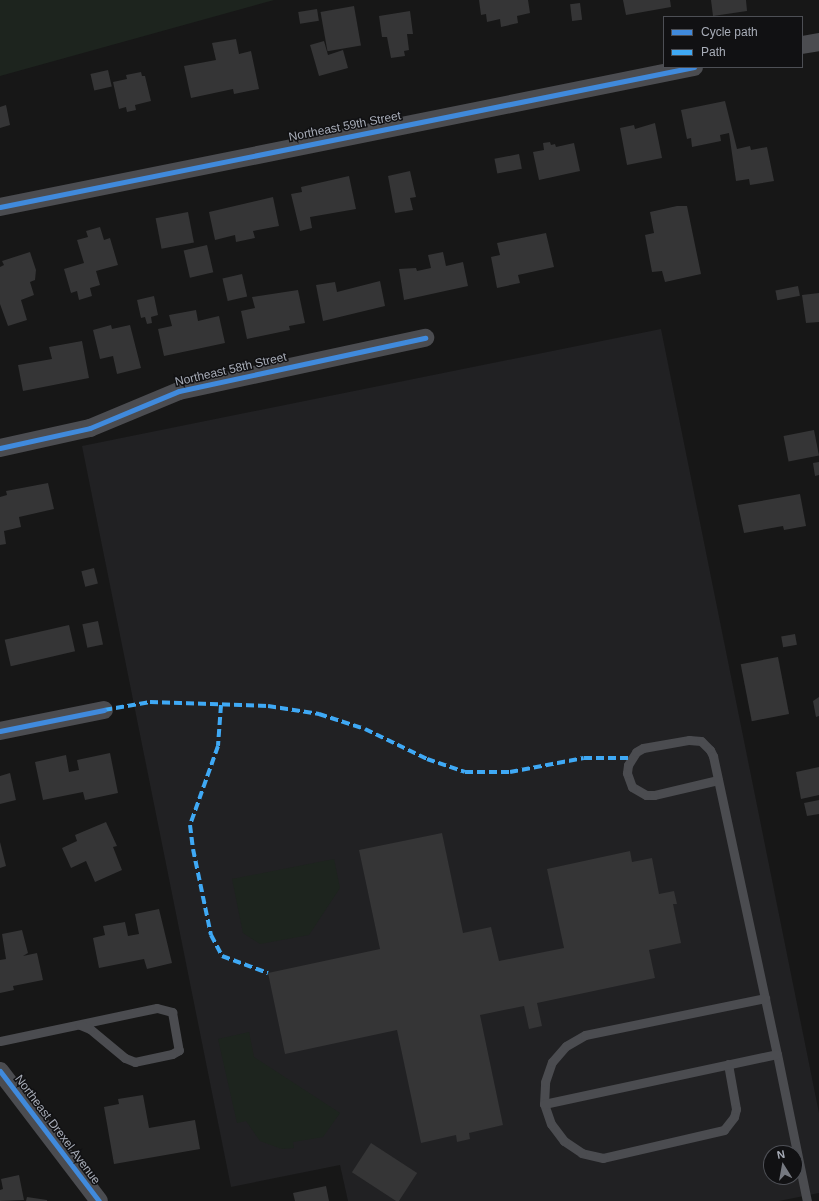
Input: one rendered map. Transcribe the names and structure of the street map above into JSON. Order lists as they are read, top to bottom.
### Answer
{
  "streets": {
    "street": ["Northeast 59th Street", "Northeast 58th Street", "Northeast Drexel Avenue"]
  },
  "legend": ["Cycle path", "Path"],
  "north": "top"
}
